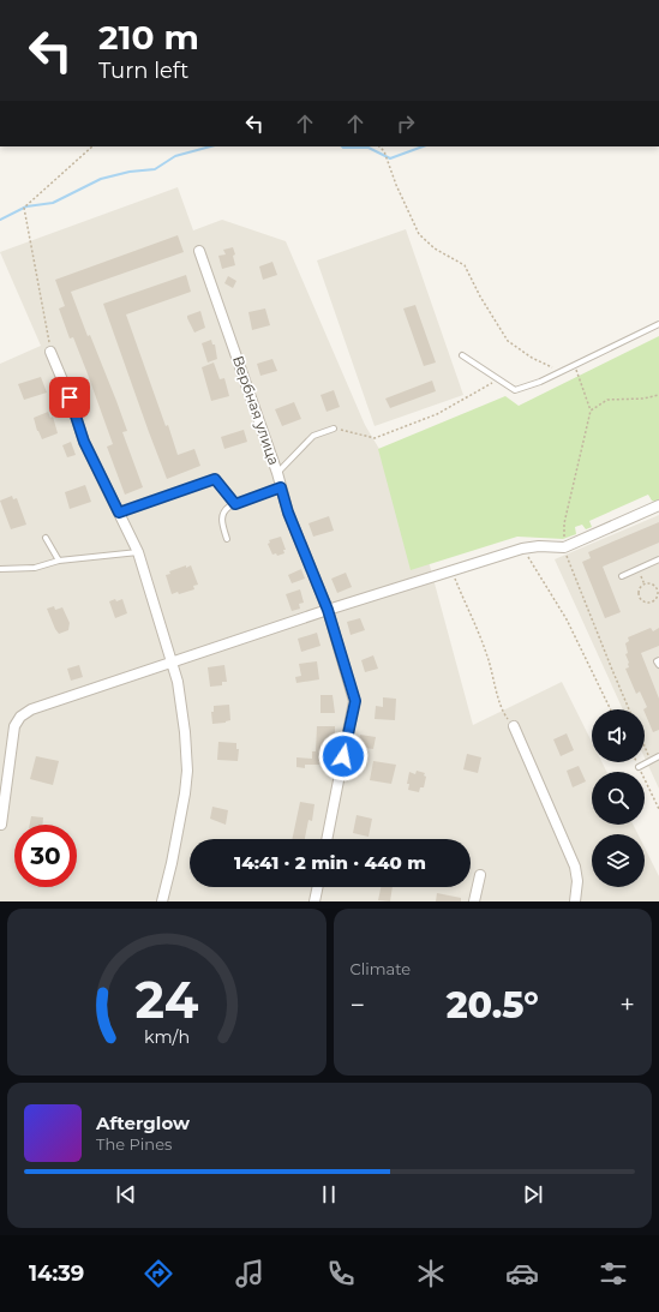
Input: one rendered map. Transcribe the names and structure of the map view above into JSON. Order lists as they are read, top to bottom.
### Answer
{
  "streets": {
    "street": ["Вербная улица"]
  },
  "page": {
    "turn": ["210 m", "Turn left"],
    "limit": "30",
    "trip": "14:41 · 2 min · 440 m",
    "tile": "Climate",
    "heat": ["−", "20.5°", "+"],
    "song": ["Afterglow", "The Pines"],
    "tabs": "14:39",
    "gauge": ["24", "km/h"]
  }
}
